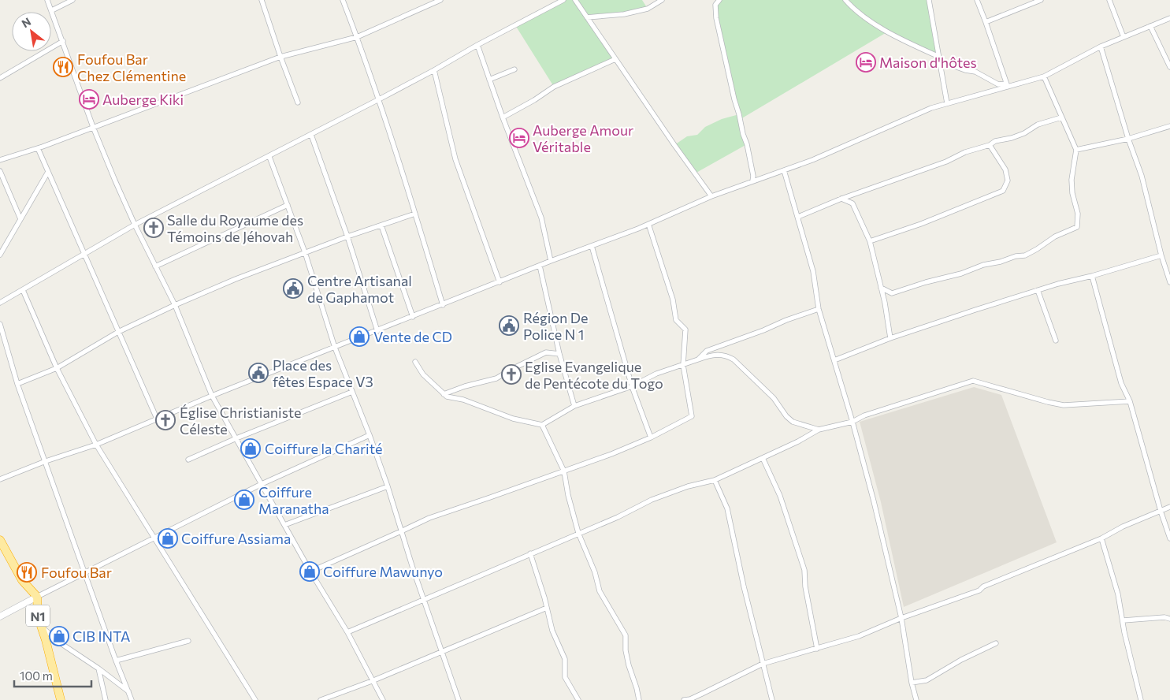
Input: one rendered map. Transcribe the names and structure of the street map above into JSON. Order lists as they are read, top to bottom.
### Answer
{
  "streets": {
    "highway": ["N1"]
  },
  "places": {
    "hotel": ["Maison d'hôtes", "Auberge Kiki", "Auberge Amour Véritable"],
    "restaurant": ["Foufou Bar Chez Clémentine", "Foufou Bar"],
    "church": ["Salle du Royaume des Témoins de Jéhovah", "Eglise Evangelique de Pentécote du Togo", "Église Christianiste Céleste"],
    "public building": ["Centre Artisanal de Gaphamot", "Région De Police N 1", "Place des fêtes Espace V3"],
    "shop": [
      "Vente de CD",
      "Coiffure la Charité",
      "Coiffure Maranatha",
      "Coiffure Assiama",
      "Coiffure Mawunyo",
      "CIB INTA"
    ]
  },
  "scale_bar": "100 m",
  "north": "top left"
}
